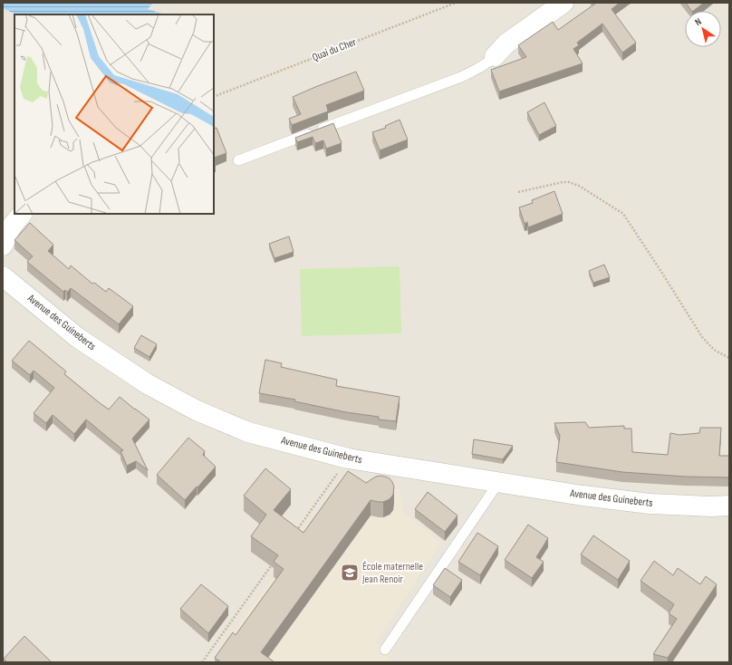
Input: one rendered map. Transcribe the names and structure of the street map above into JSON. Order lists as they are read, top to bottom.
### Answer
{
  "streets": {
    "street": ["Avenue des Guineberts"],
    "path": ["Quai du Cher"]
  },
  "places": {
    "school or university": ["École maternelle Jean Renoir"]
  },
  "north": "top left"
}
